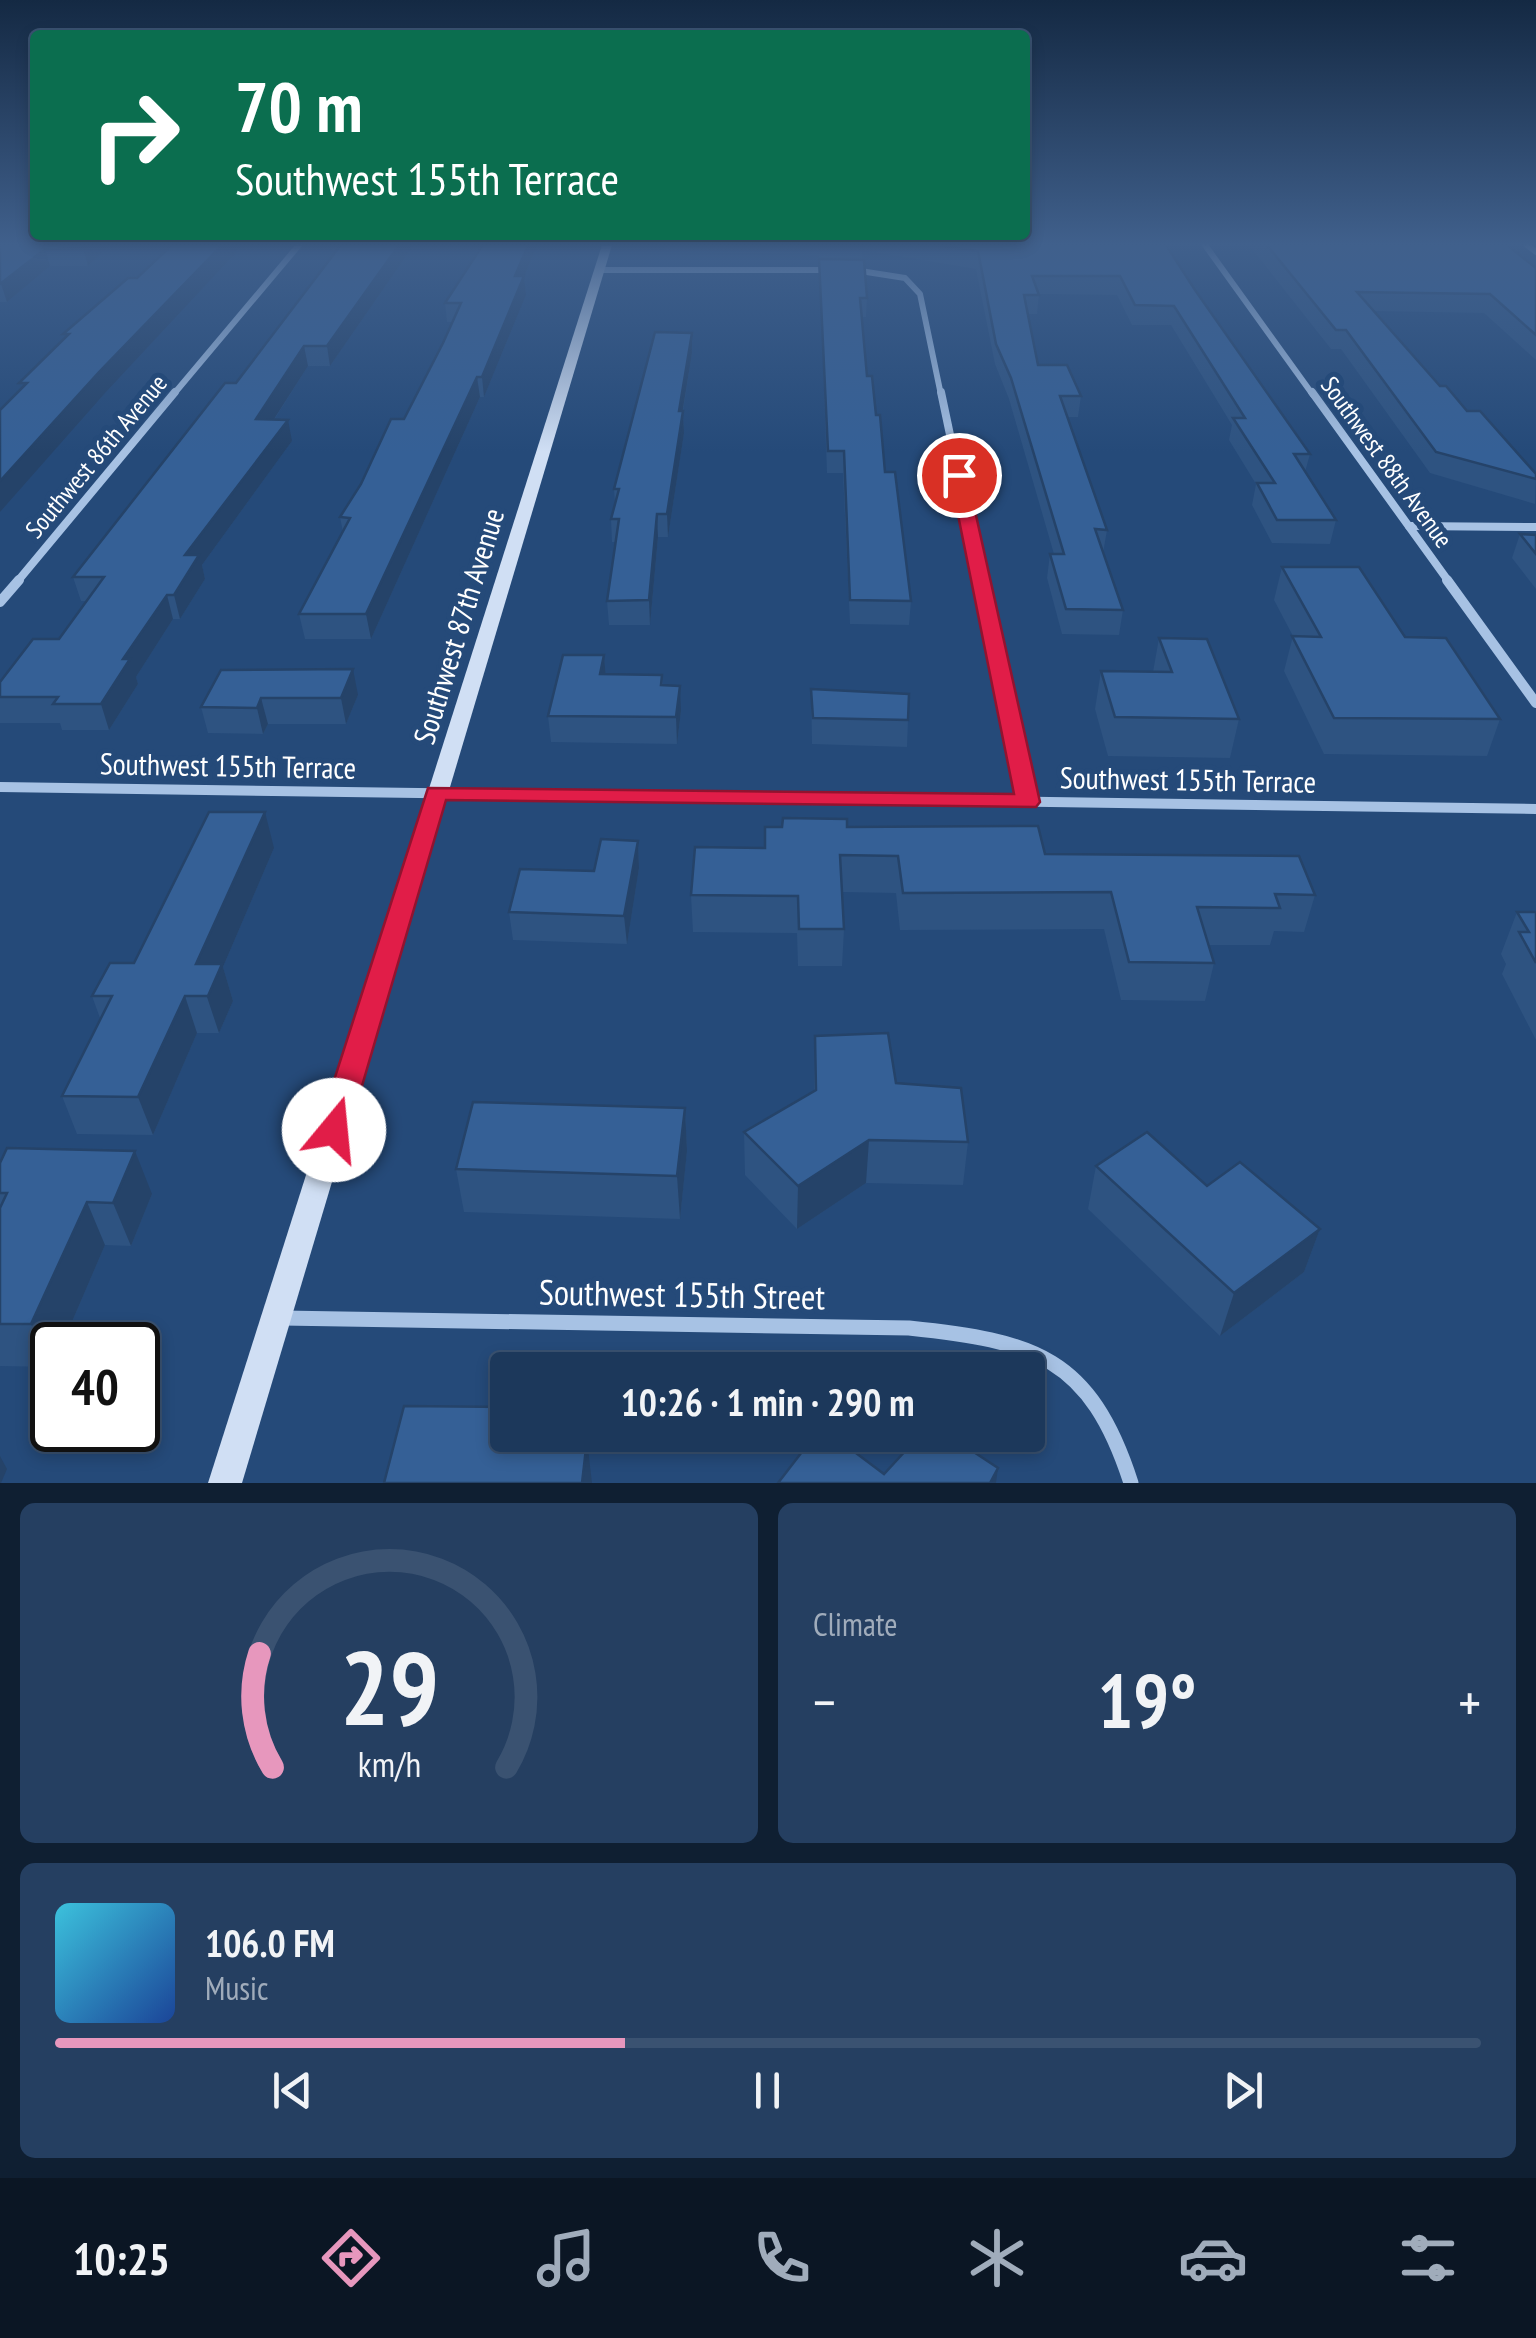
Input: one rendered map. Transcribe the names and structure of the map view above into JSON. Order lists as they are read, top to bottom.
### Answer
{
  "streets": {
    "street": [
      "Southwest 86th Avenue",
      "Southwest 88th Avenue",
      "Southwest 87th Avenue",
      "Southwest 155th Terrace",
      "Southwest 155th Street"
    ]
  },
  "crossings": [
    ["Southwest 87th Avenue", "Southwest 155th Terrace"],
    ["Southwest 87th Avenue", "Southwest 155th Street"]
  ],
  "page": {
    "turn": ["70 m", "Southwest 155th Terrace"],
    "limit": "40",
    "trip": "10:26 · 1 min · 290 m",
    "tile": "Climate",
    "heat": ["−", "19°", "+"],
    "song": ["106.0 FM", "Music"],
    "tabs": "10:25",
    "gauge": ["29", "km/h"]
  }
}
